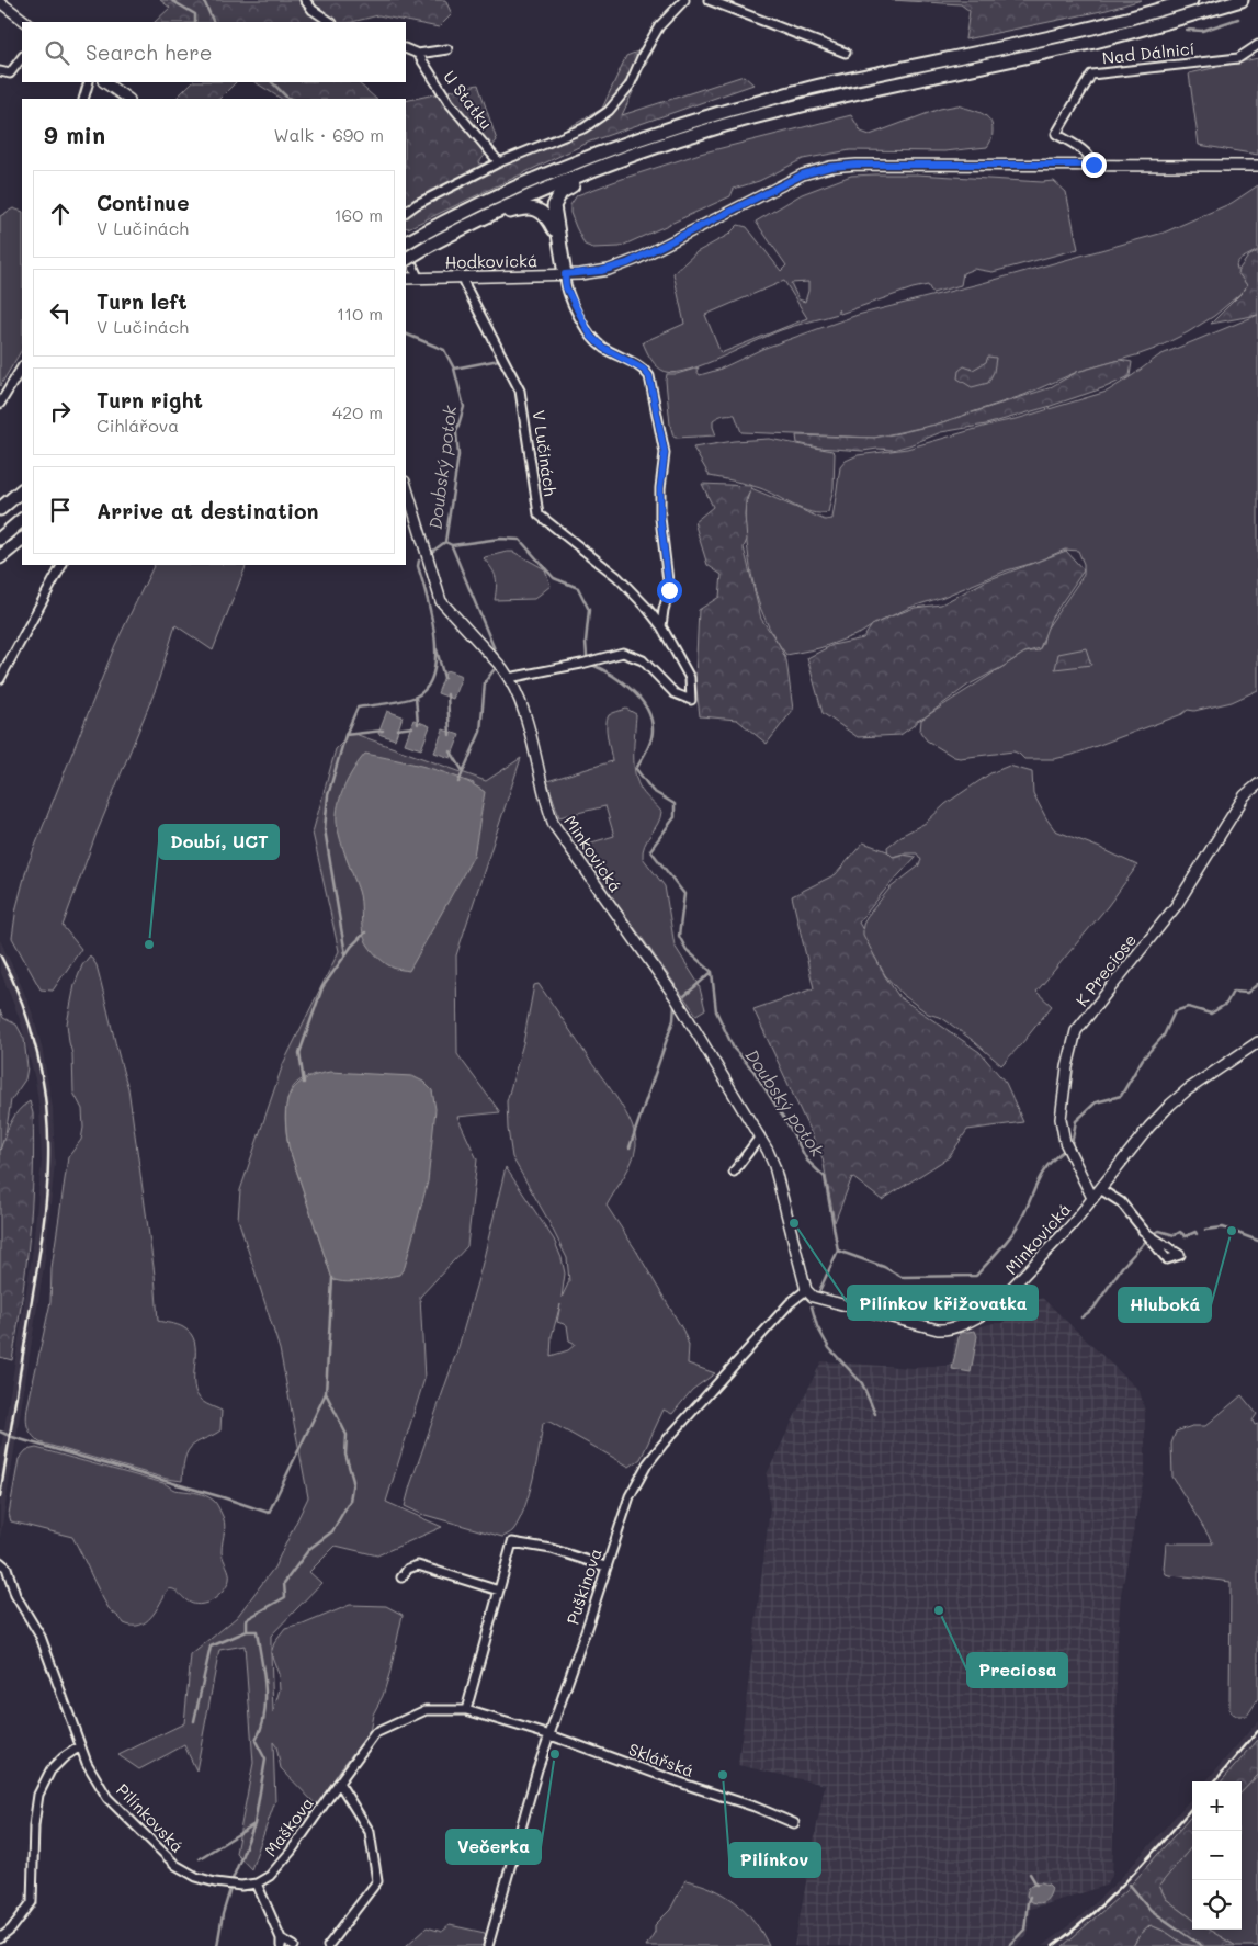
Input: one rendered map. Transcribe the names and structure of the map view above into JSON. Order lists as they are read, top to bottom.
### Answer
{
  "streets": {
    "street": [
      "Nad Dálnicí",
      "U Statku",
      "Hodkovická",
      "V Lučinách",
      "Minkovická",
      "K Preciose",
      "Puškinova",
      "Sklářská",
      "Pilínkovská",
      "Maškova"
    ]
  },
  "crossings": [
    ["Nad Dálnicí", "Hodkovická"],
    ["Hodkovická", "V Lučinách"],
    ["V Lučinách", "Minkovická"],
    ["Minkovická", "K Preciose"],
    ["Minkovická", "Puškinova"],
    ["Puškinova", "Sklářská"],
    ["Puškinova", "Maškova"],
    ["Sklářská", "Maškova"],
    ["Pilínkovská", "Maškova"]
  ],
  "water": ["Doubský potok"],
  "places": [
    "Doubí, UCT",
    "Pilínkov křižovatka",
    "Hluboká",
    "Preciosa",
    "Večerka",
    "Pilínkov"
  ],
  "page": {
    "search": "Search here",
    "heading": ["9 min", "Walk · 690 m"],
    "list": [
      ["Continue", "V Lučinách", "160 m"],
      ["Turn left", "V Lučinách", "110 m"],
      ["Turn right", "Cihlářova", "420 m"],
      "Arrive at destination"
    ],
    "map_buttons": ["+", "−"]
  }
}
